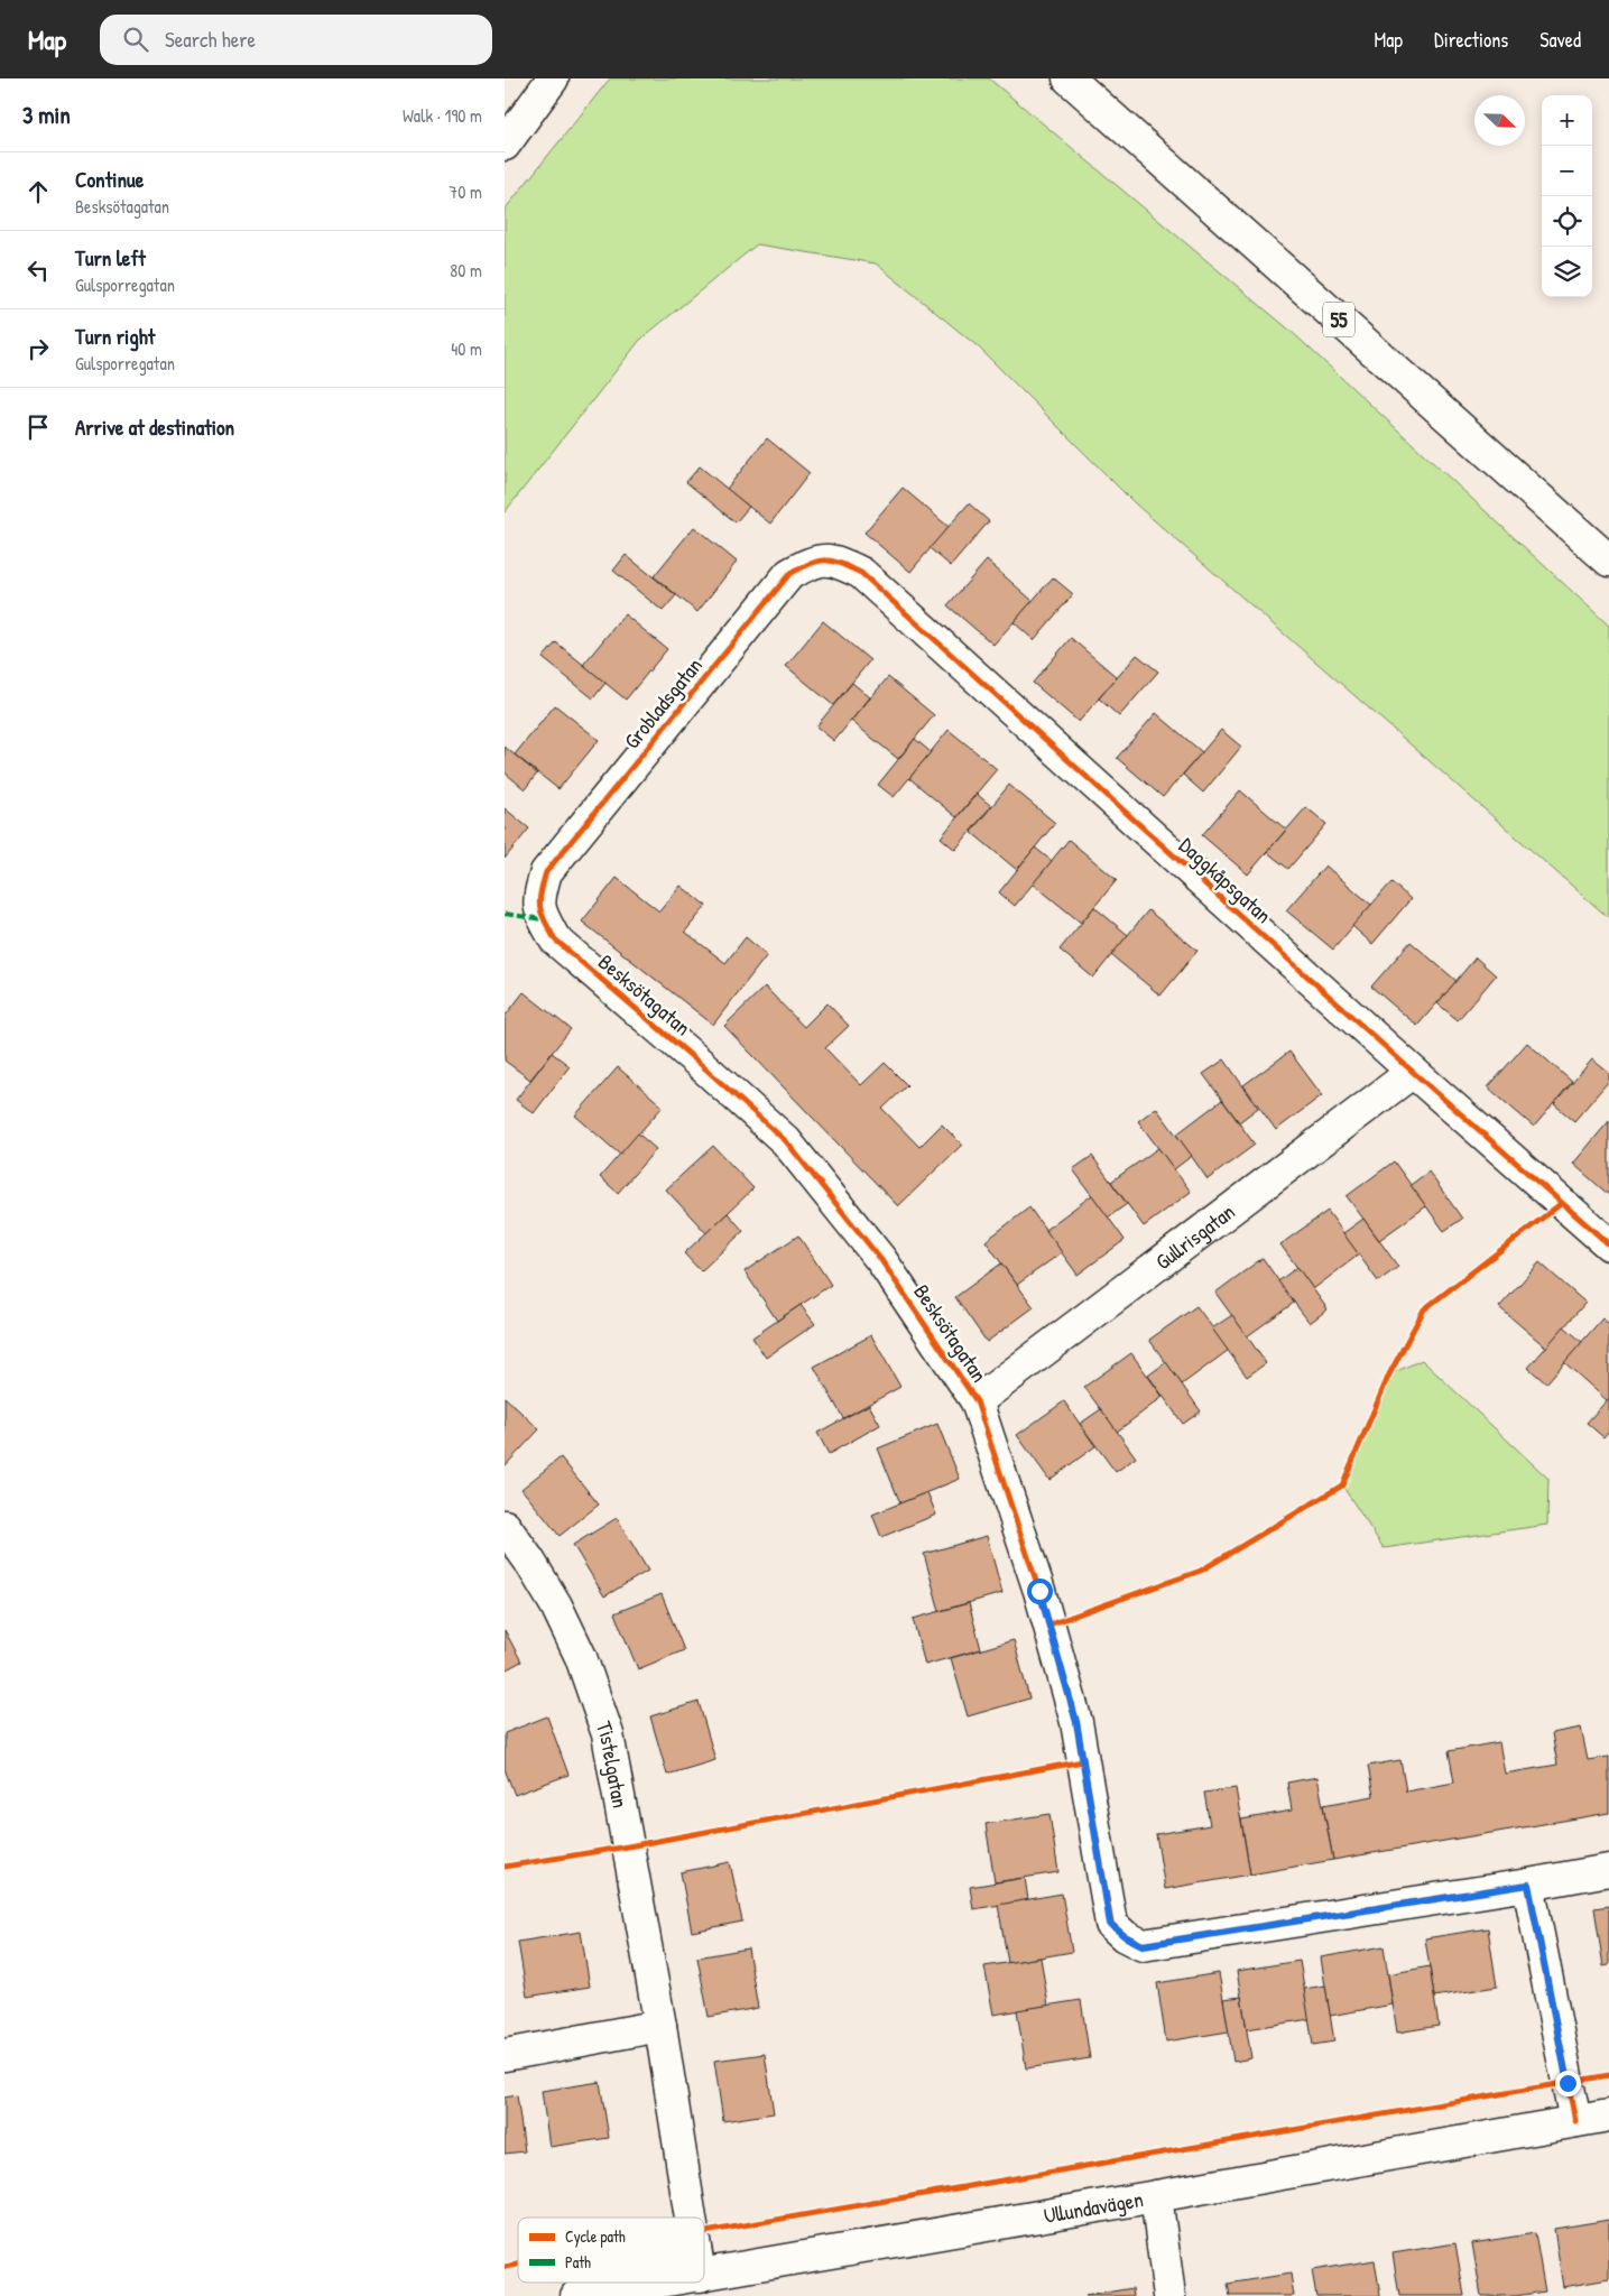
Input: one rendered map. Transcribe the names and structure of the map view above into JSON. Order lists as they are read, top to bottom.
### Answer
{
  "streets": {
    "street": [
      "55",
      "Grobladsgatan",
      "Daggkåpsgatan",
      "Besksötagatan",
      "Gullrisgatan",
      "Tistelgatan",
      "Ullundavägen"
    ]
  },
  "crossings": [
    ["Grobladsgatan", "Daggkåpsgatan"],
    ["Grobladsgatan", "Besksötagatan"],
    ["Daggkåpsgatan", "Gullrisgatan"],
    ["Besksötagatan", "Gullrisgatan"]
  ],
  "legend": ["Cycle path", "Path"],
  "north": "bottom right",
  "page": {
    "header": "Map",
    "search": "Search here",
    "nav": ["Map", "Directions", "Saved"],
    "heading": ["3 min", "Walk · 190 m"],
    "map_buttons": ["+", "−"],
    "list": [
      ["Continue", "Besksötagatan", "70 m"],
      ["Turn left", "Gulsporregatan", "80 m"],
      ["Turn right", "Gulsporregatan", "40 m"],
      "Arrive at destination"
    ]
  }
}
